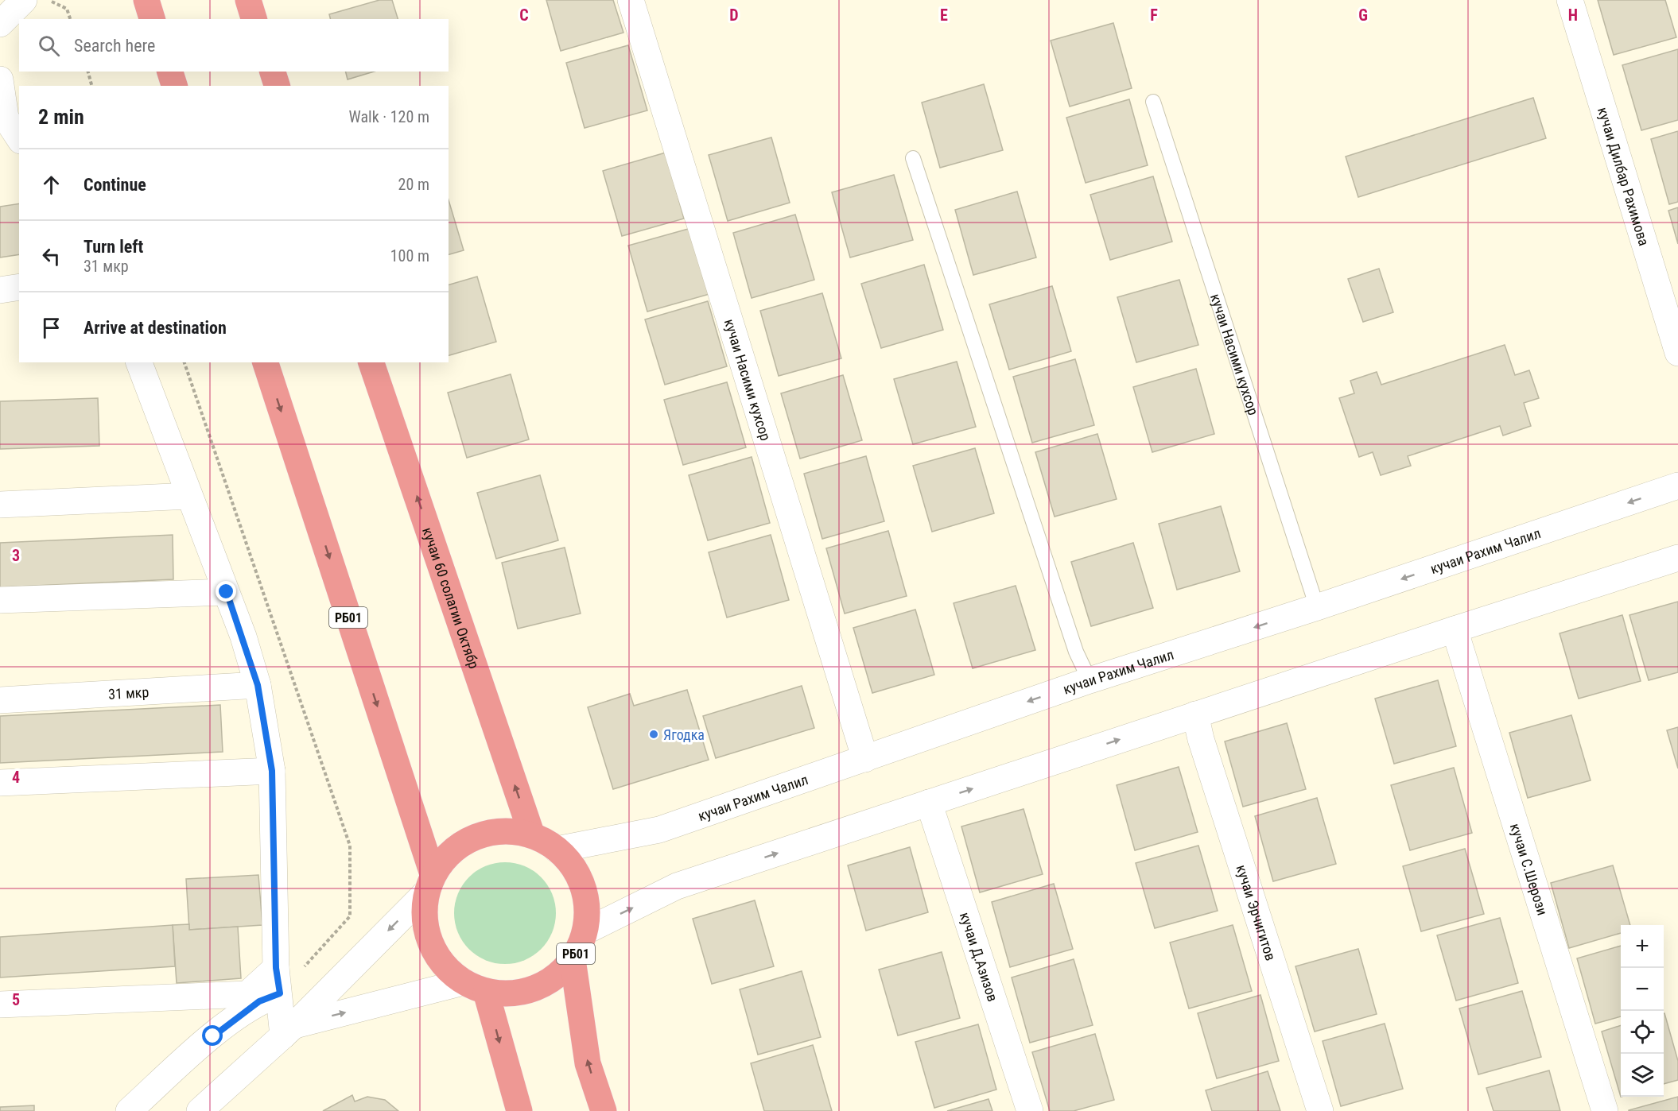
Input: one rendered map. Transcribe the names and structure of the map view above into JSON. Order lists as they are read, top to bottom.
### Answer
{
  "streets": {
    "highway": ["кучаи 60 солагии Октябр", "РБ01"],
    "street": [
      "кучаи Дилбар Рахимова",
      "кучаи Насими кухсор",
      "кучаи Рахим Чалил",
      "31 мкр",
      "кучаи С.Шерози",
      "кучаи Эрчигитов",
      "кучаи Д.Азизов"
    ]
  },
  "crossings": [
    ["кучаи Насими кухсор", "кучаи Рахим Чалил"],
    ["кучаи Рахим Чалил", "кучаи 60 солагии Октябр"],
    ["кучаи Рахим Чалил", "РБ01"],
    ["кучаи 60 солагии Октябр", "РБ01"]
  ],
  "places": ["Ягодка"],
  "page": {
    "search": "Search here",
    "heading": ["2 min", "Walk · 120 m"],
    "list": [
      ["Continue", "20 m"],
      ["Turn left", "31 мкр", "100 m"],
      "Arrive at destination"
    ],
    "map_buttons": ["+", "−"]
  },
  "grid": {
    "columns": [
      "C",
      "D",
      "E",
      "F",
      "G",
      "H"
    ],
    "rows": ["3", "4", "5"]
  }
}
